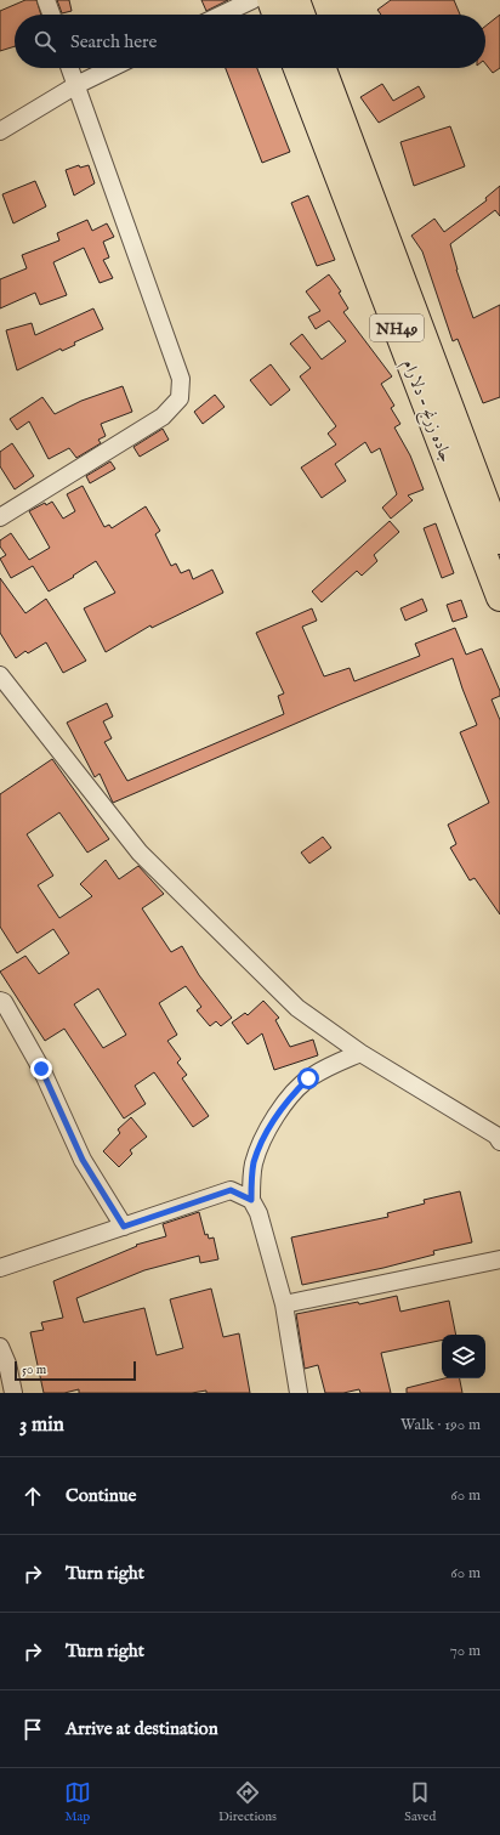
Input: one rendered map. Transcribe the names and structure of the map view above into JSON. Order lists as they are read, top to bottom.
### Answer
{
  "streets": {
    "highway": ["NH49", "جاده زرنج - دلارام"]
  },
  "scale_bar": "50 m",
  "page": {
    "search": "Search here",
    "scale": "50 m",
    "heading": ["3 min", "Walk · 190 m"],
    "list": [
      ["Continue", "60 m"],
      ["Turn right", "60 m"],
      ["Turn right", "70 m"],
      "Arrive at destination"
    ],
    "nav": ["Map", "Directions", "Saved"]
  }
}
